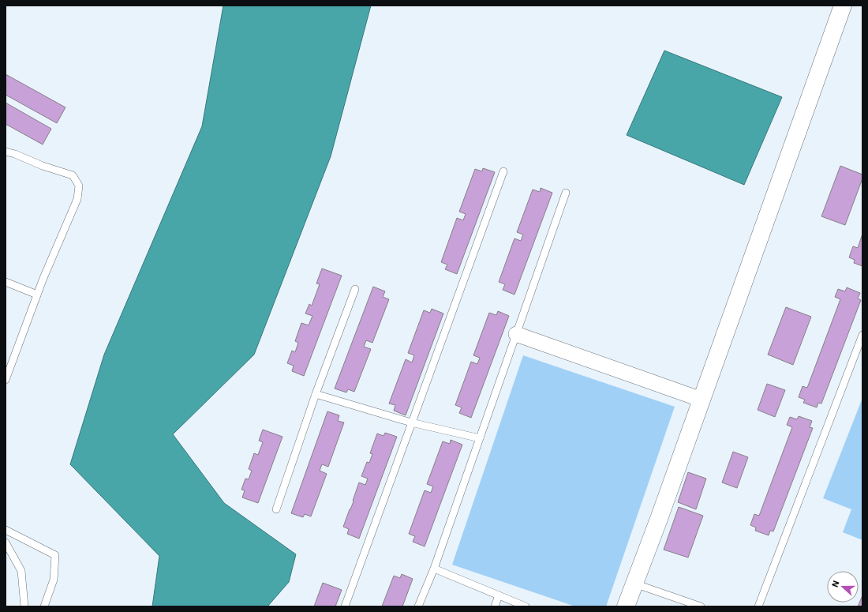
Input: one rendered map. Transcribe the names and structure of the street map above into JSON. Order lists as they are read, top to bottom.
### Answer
{
  "north": "left"
}
